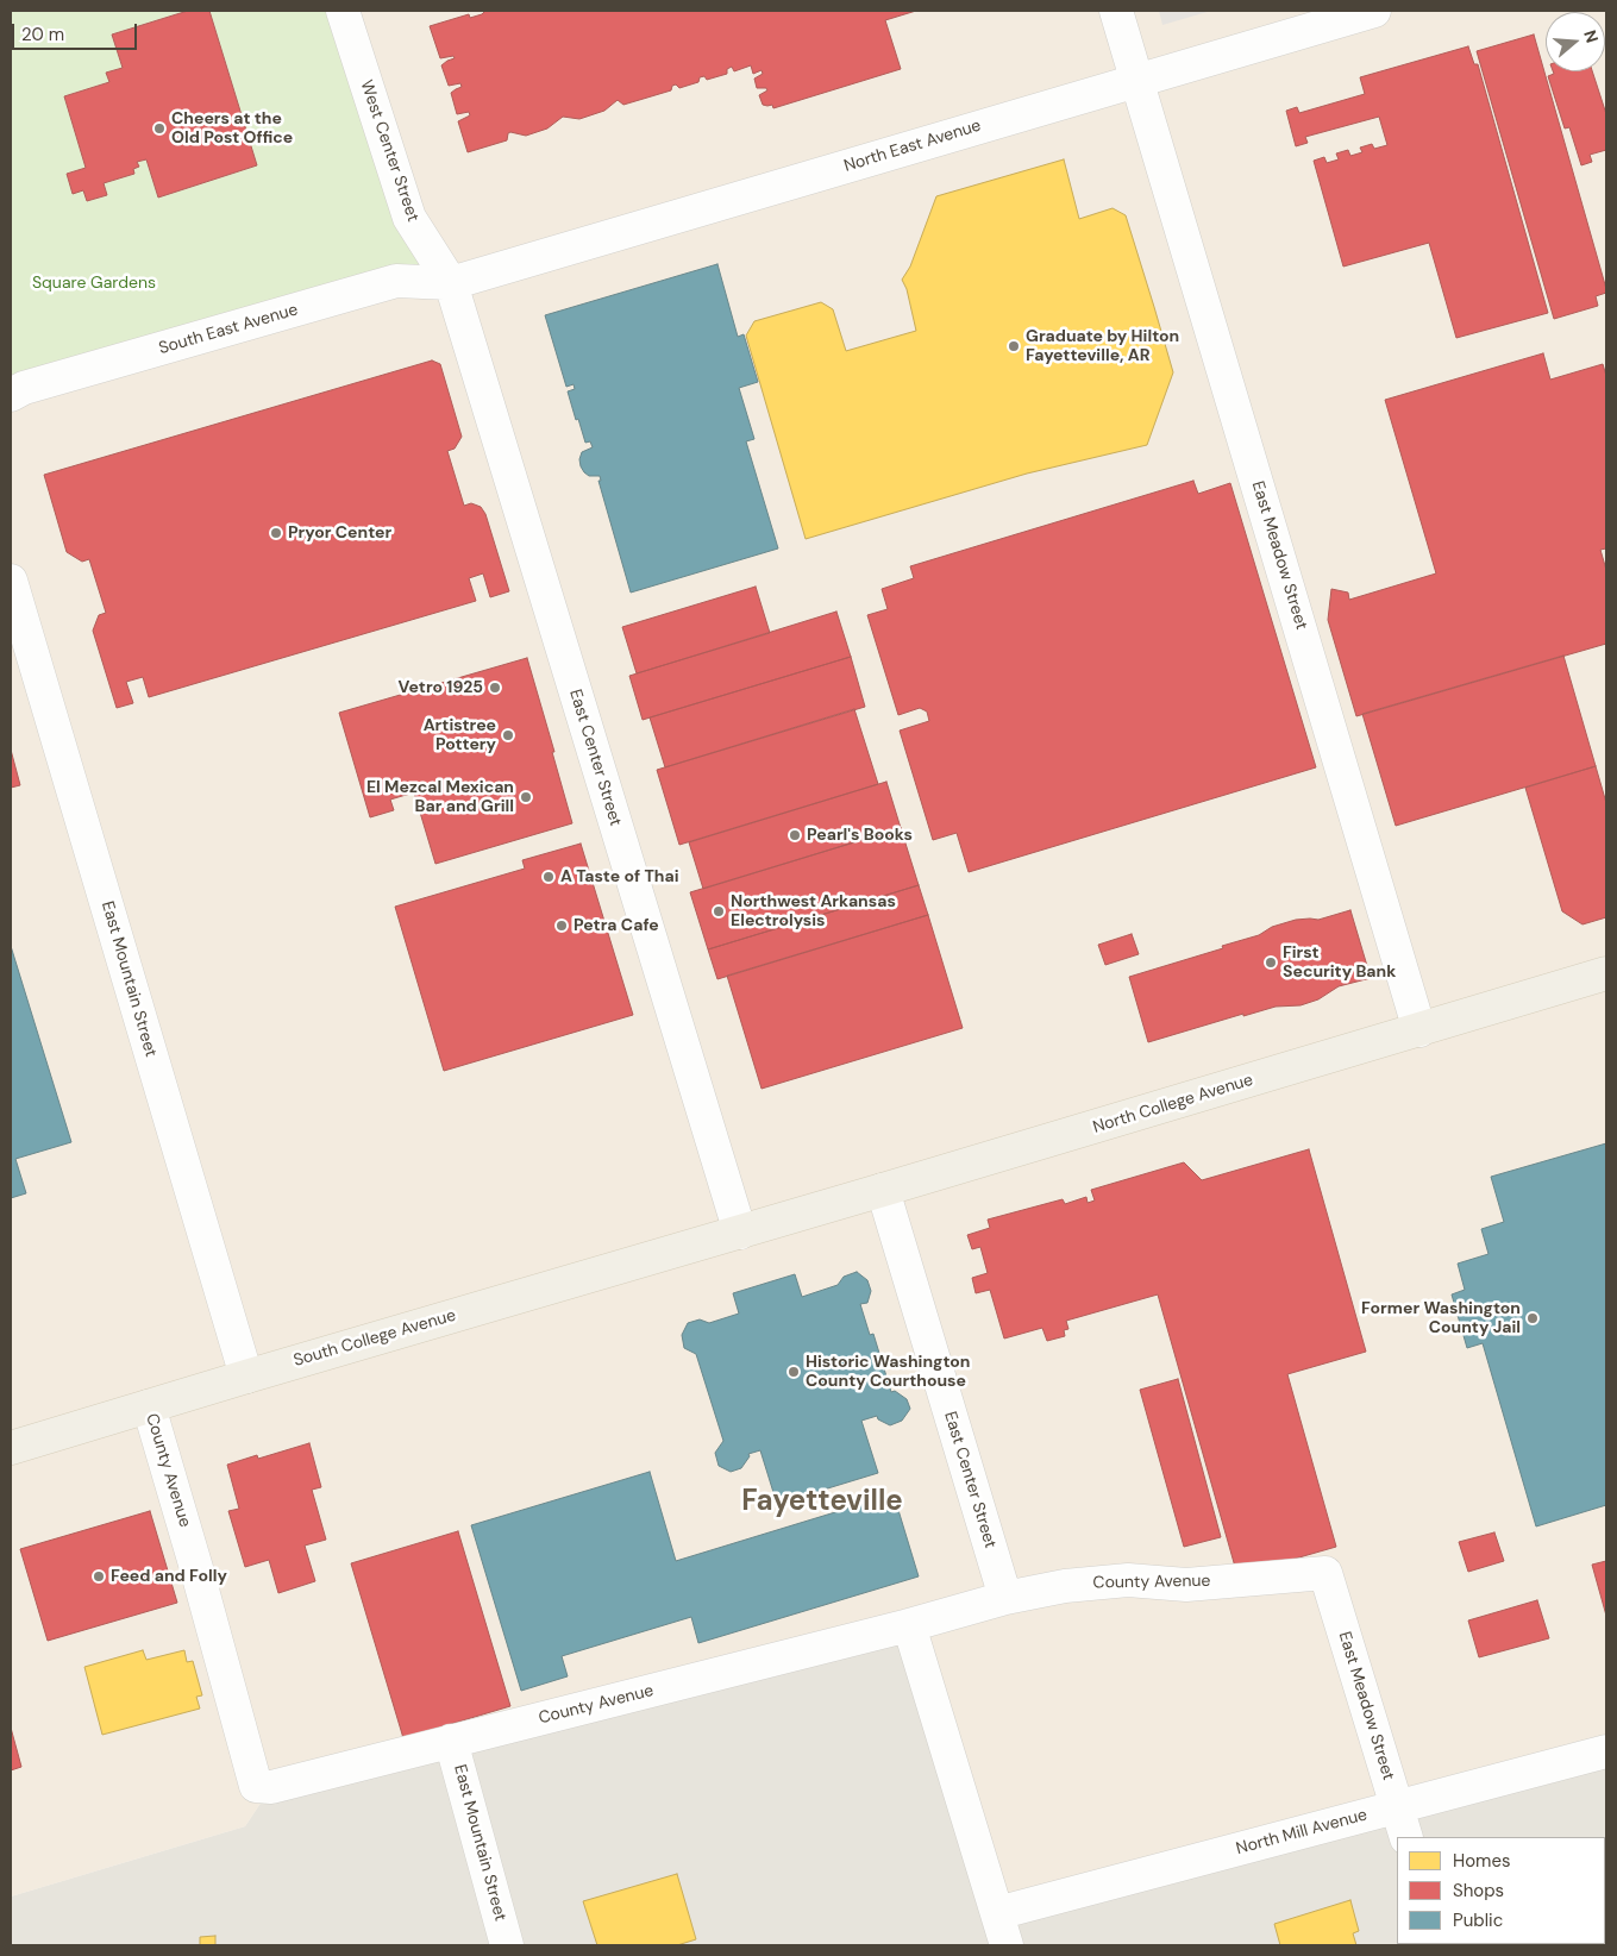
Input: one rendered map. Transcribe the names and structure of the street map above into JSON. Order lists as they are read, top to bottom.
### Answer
{
  "streets": {
    "main road": ["North College Avenue", "South College Avenue"],
    "street": [
      "North East Avenue",
      "West Center Street",
      "South East Avenue",
      "East Meadow Street",
      "East Center Street",
      "East Mountain Street",
      "County Avenue",
      "North Mill Avenue"
    ]
  },
  "crossings": [
    ["North East Avenue", "West Center Street"],
    ["North East Avenue", "South East Avenue"],
    ["North East Avenue", "East Meadow Street"],
    ["North East Avenue", "East Center Street"],
    ["West Center Street", "South East Avenue"],
    ["West Center Street", "East Center Street"],
    ["South East Avenue", "East Center Street"],
    ["East Meadow Street", "North College Avenue"],
    ["East Meadow Street", "County Avenue"],
    ["East Meadow Street", "North Mill Avenue"],
    ["East Center Street", "North College Avenue"],
    ["East Center Street", "South College Avenue"],
    ["East Center Street", "County Avenue"],
    ["East Mountain Street", "South College Avenue"],
    ["East Mountain Street", "County Avenue"],
    ["North College Avenue", "South College Avenue"],
    ["South College Avenue", "County Avenue"]
  ],
  "districts": ["Fayetteville"],
  "parks": ["Square Gardens"],
  "places": [
    "Cheers at the Old Post Office",
    "Graduate by Hilton Fayetteville, AR",
    "Pryor Center",
    "Vetro 1925",
    "Artistree Pottery",
    "El Mezcal Mexican Bar and Grill",
    "Pearl's Books",
    "A Taste of Thai",
    "Northwest Arkansas Electrolysis",
    "Petra Cafe",
    "First Security Bank",
    "Former Washington County Jail",
    "Historic Washington County Courthouse",
    "Feed and Folly"
  ],
  "legend": ["Homes", "Shops", "Public"],
  "scale_bar": "20 m",
  "north": "right"
}
